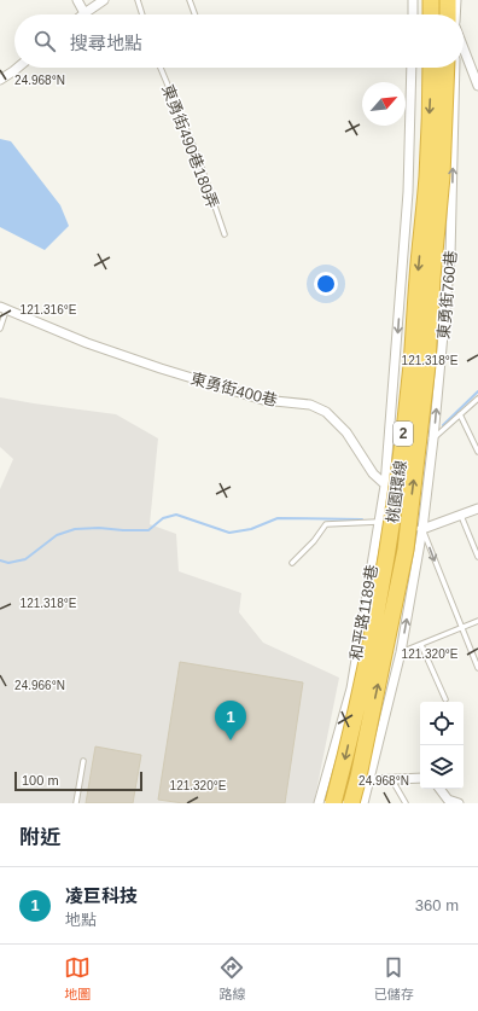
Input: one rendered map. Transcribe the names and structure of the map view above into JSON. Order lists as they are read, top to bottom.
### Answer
{
  "streets": {
    "highway": ["2", "桃園環線"],
    "street": ["東勇街760巷", "東勇街400巷", "和平路1189巷"],
    "lane": ["東勇街490巷180弄"]
  },
  "crossings": [
    ["東勇街760巷", "東勇街400巷"],
    ["東勇街400巷", "和平路1189巷"]
  ],
  "one_way": ["東勇街760巷", "和平路1189巷"],
  "scale_bar": "100 m",
  "north": "top right",
  "page": {
    "search": "搜尋地點",
    "pins": "1",
    "scale": "100 m",
    "heading": "附近",
    "list": [
      {
        "mark": "1",
        "name": "凌巨科技",
        "note": "地點",
        "value": "360 m"
      }
    ],
    "nav": ["地圖", "路線", "已儲存"]
  },
  "coordinates": [
    "24.968°N",
    "121.316°E",
    "121.318°E",
    "121.320°E",
    "24.966°N"
  ]
}
